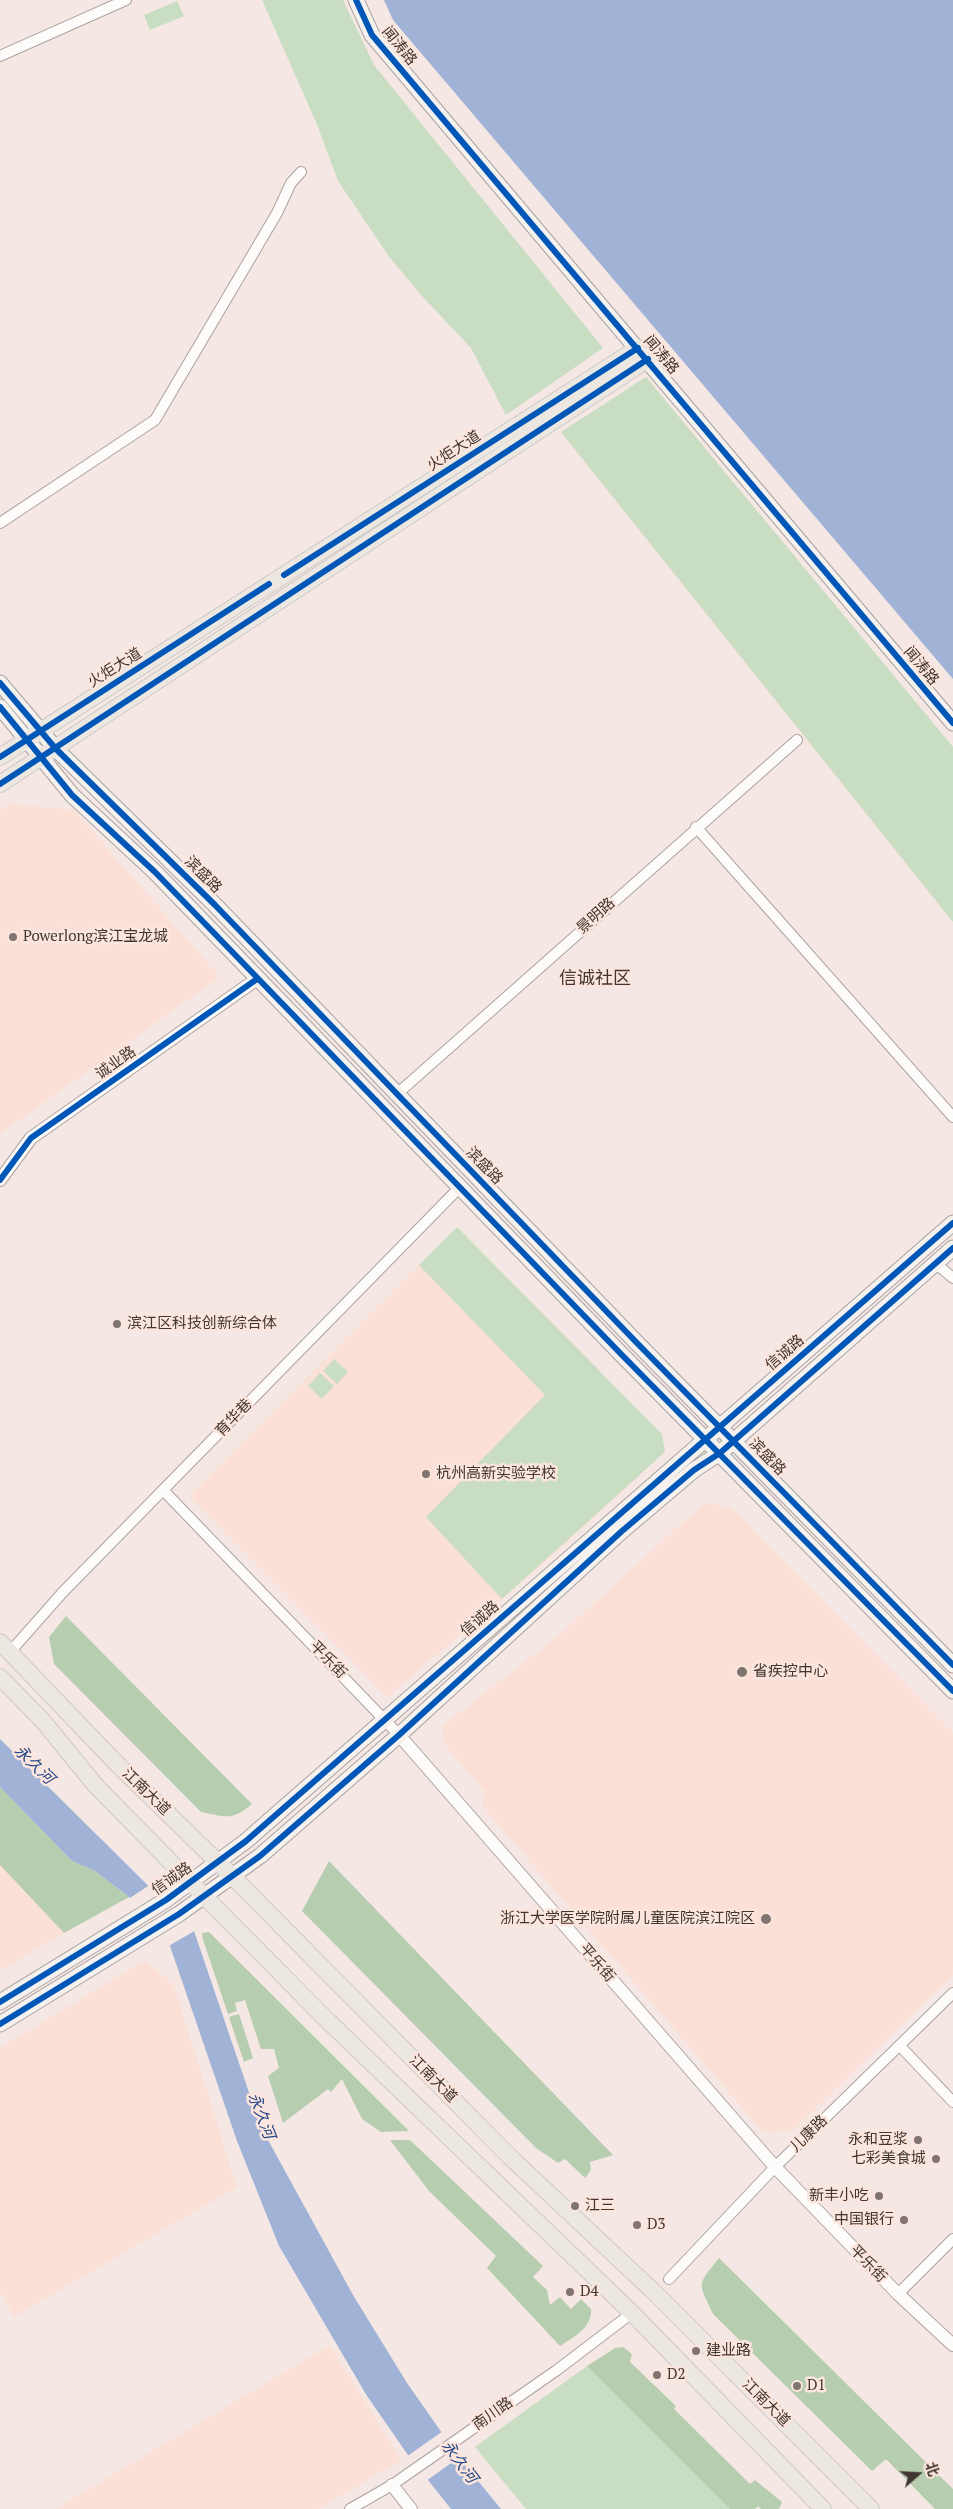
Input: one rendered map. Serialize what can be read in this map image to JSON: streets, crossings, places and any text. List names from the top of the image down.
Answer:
{
  "streets": {
    "main road": [
      "闻涛路",
      "火炬大道",
      "滨盛路",
      "信诚路",
      "江南大道"
    ],
    "street": [
      "景明路",
      "诚业路",
      "育华巷",
      "平乐街",
      "儿康路",
      "南川路"
    ]
  },
  "crossings": [
    ["闻涛路", "火炬大道"],
    ["火炬大道", "滨盛路"],
    ["滨盛路", "景明路"],
    ["滨盛路", "诚业路"],
    ["滨盛路", "信诚路"],
    ["滨盛路", "育华巷"],
    ["信诚路", "平乐街"],
    ["信诚路", "江南大道"],
    ["育华巷", "平乐街"],
    ["育华巷", "江南大道"],
    ["平乐街", "儿康路"],
    ["江南大道", "南川路"]
  ],
  "districts": ["信诚社区"],
  "water": ["永久河"],
  "places": [
    "Powerlong滨江宝龙城",
    "滨江区科技创新综合体",
    "杭州高新实验学校",
    "省疾控中心",
    "浙江大学医学院附属儿童医院滨江院区",
    "永和豆浆",
    "七彩美食城",
    "新丰小吃",
    "江三",
    "中国银行",
    "D3",
    "D4",
    "建业路",
    "D2",
    "D1"
  ],
  "north": "right"
}
